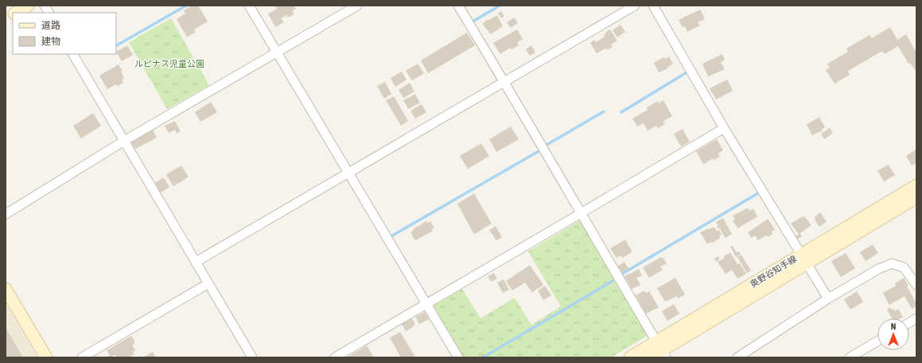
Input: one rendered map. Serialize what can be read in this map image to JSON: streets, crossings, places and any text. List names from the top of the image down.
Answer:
{
  "streets": {
    "main road": ["奥野谷知手線"]
  },
  "parks": ["ルピナス児童公園"],
  "legend": ["道路", "建物"],
  "north": "top"
}
